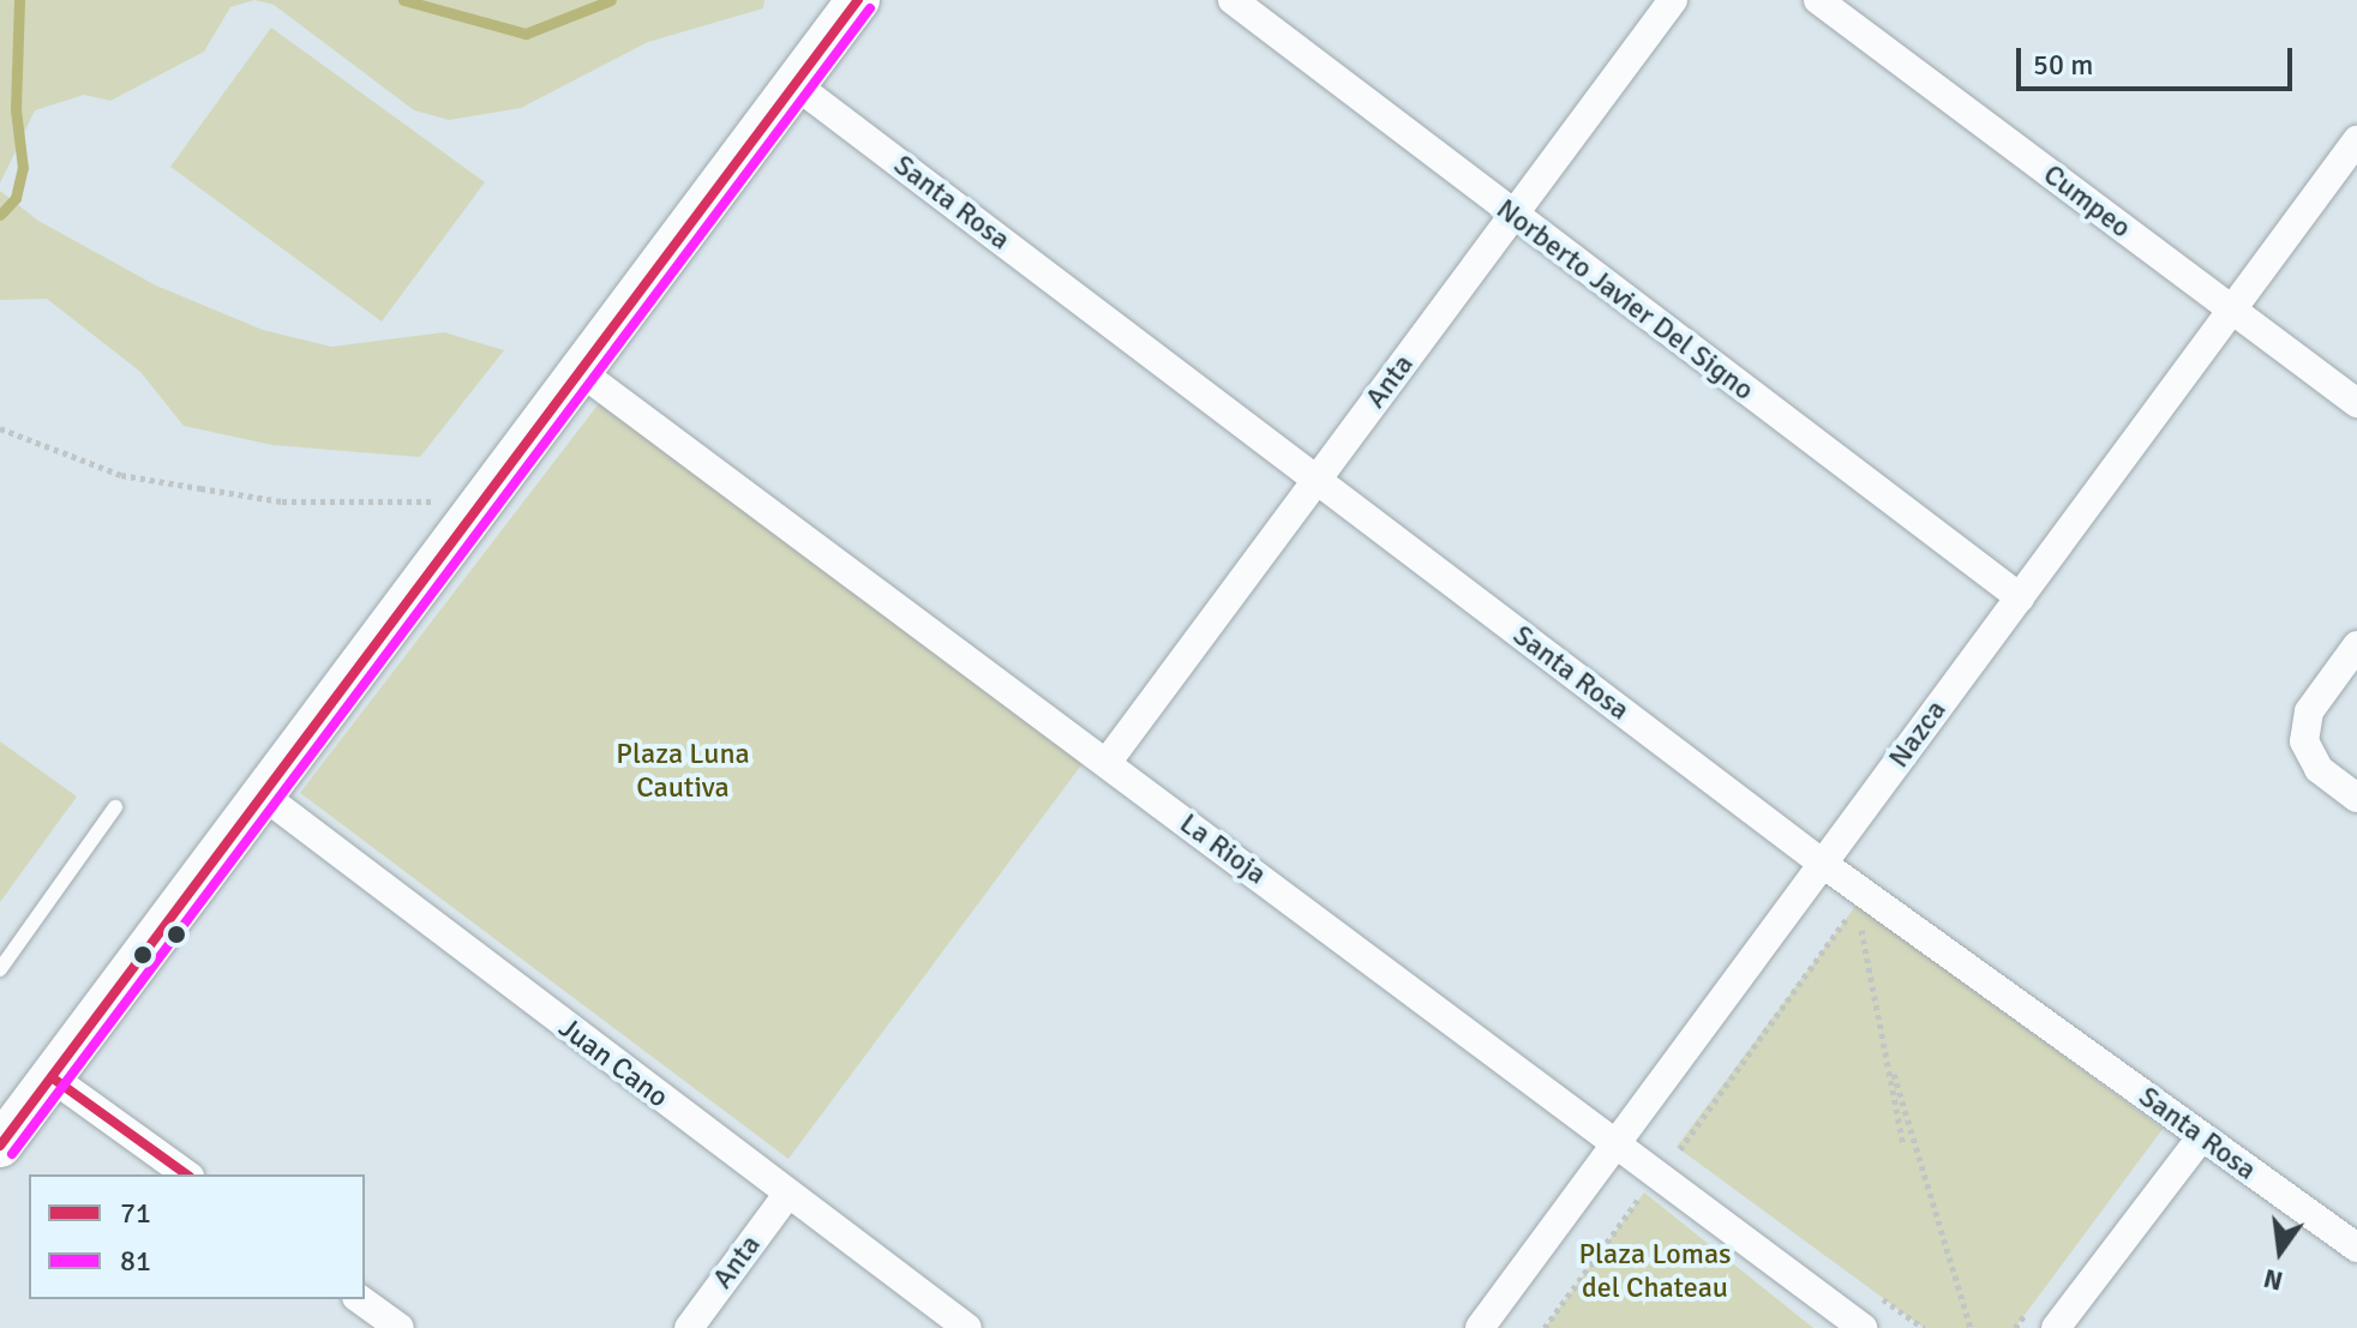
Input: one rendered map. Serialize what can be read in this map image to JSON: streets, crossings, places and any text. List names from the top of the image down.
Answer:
{
  "streets": {
    "street": [
      "Cumpeo",
      "Santa Rosa",
      "Norberto Javier Del Signo",
      "Anta",
      "Nazca",
      "La Rioja",
      "Juan Cano"
    ]
  },
  "crossings": [
    ["Cumpeo", "Nazca"],
    ["Santa Rosa", "Anta"],
    ["Santa Rosa", "Nazca"],
    ["Norberto Javier Del Signo", "Anta"],
    ["Norberto Javier Del Signo", "Nazca"],
    ["Anta", "La Rioja"],
    ["Anta", "Juan Cano"],
    ["Nazca", "La Rioja"]
  ],
  "parks": ["Plaza Luna Cautiva", "Plaza Lomas del Chateau"],
  "lines": ["transit line 71", "transit line 81"],
  "legend": ["71", "81"],
  "scale_bar": "50 m",
  "north": "bottom"
}
